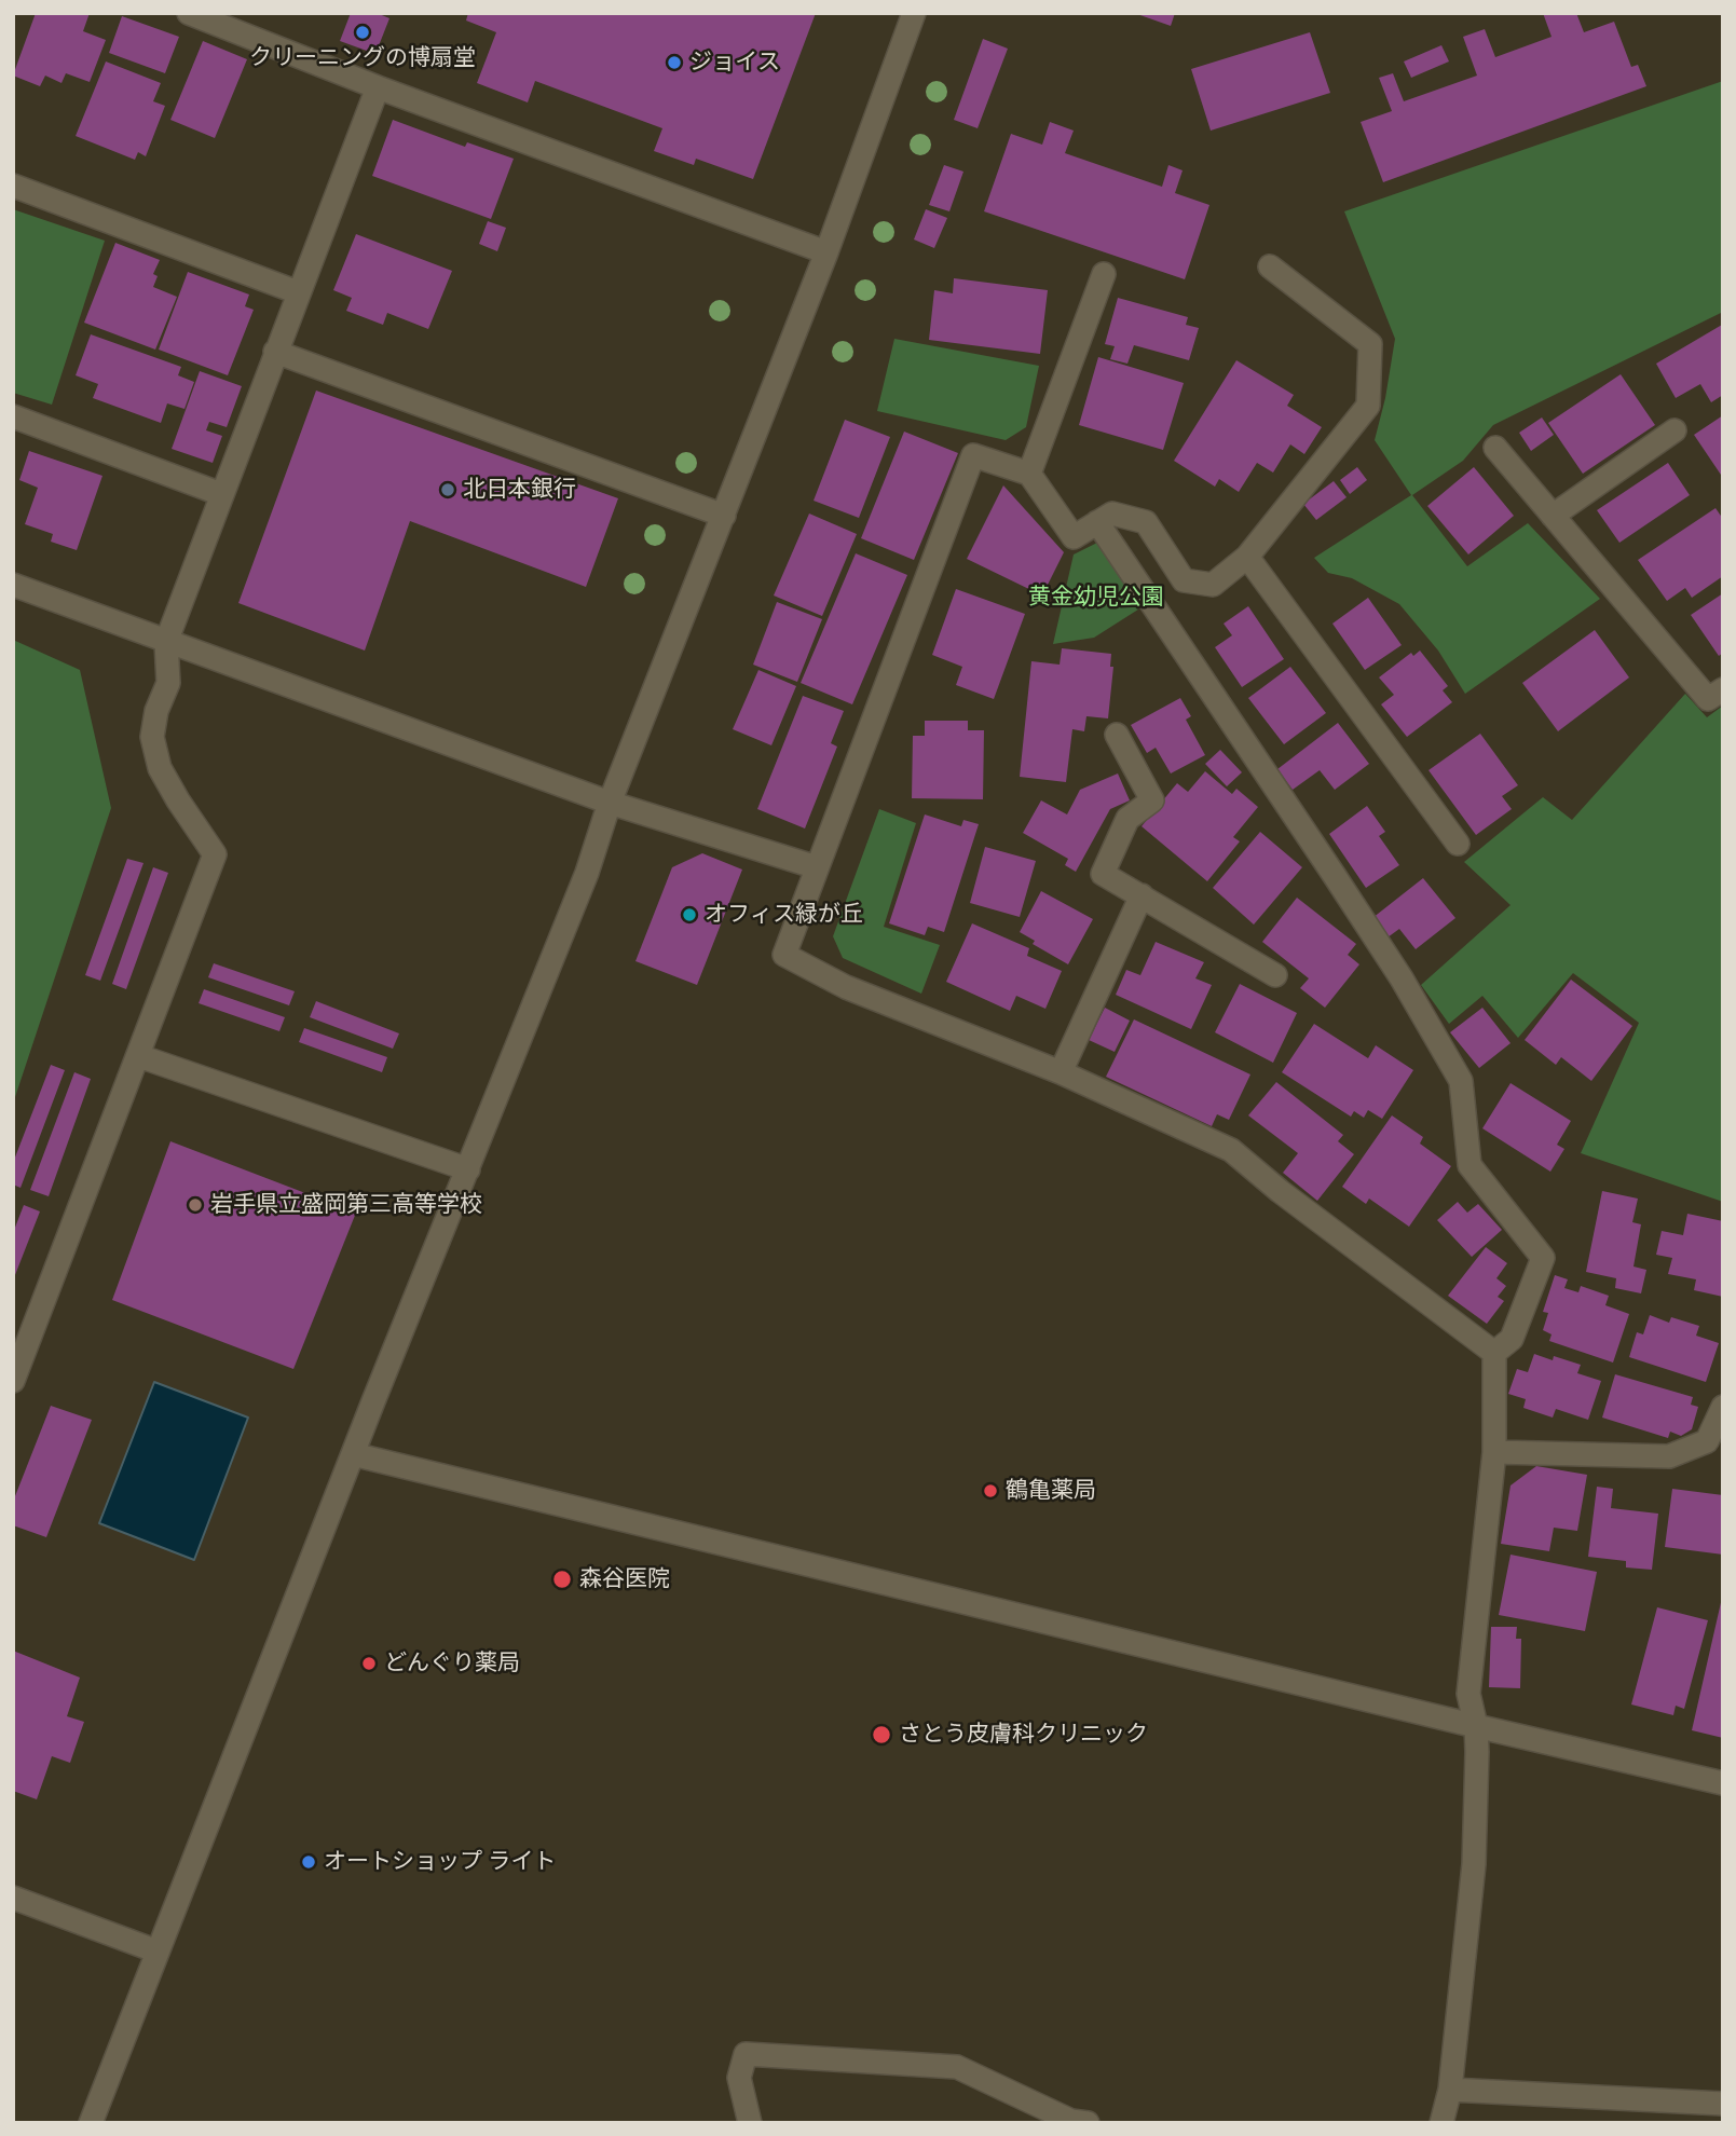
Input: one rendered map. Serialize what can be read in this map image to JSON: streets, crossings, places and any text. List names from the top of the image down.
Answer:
{
  "parks": ["黄金幼児公園"],
  "places": [
    "クリーニングの博扇堂",
    "ジョイス",
    "北日本銀行",
    "オフィス緑が丘",
    "岩手県立盛岡第三高等学校",
    "鶴亀薬局",
    "森谷医院",
    "どんぐり薬局",
    "さとう皮膚科クリニック",
    "オートショップ ライト"
  ]
}
